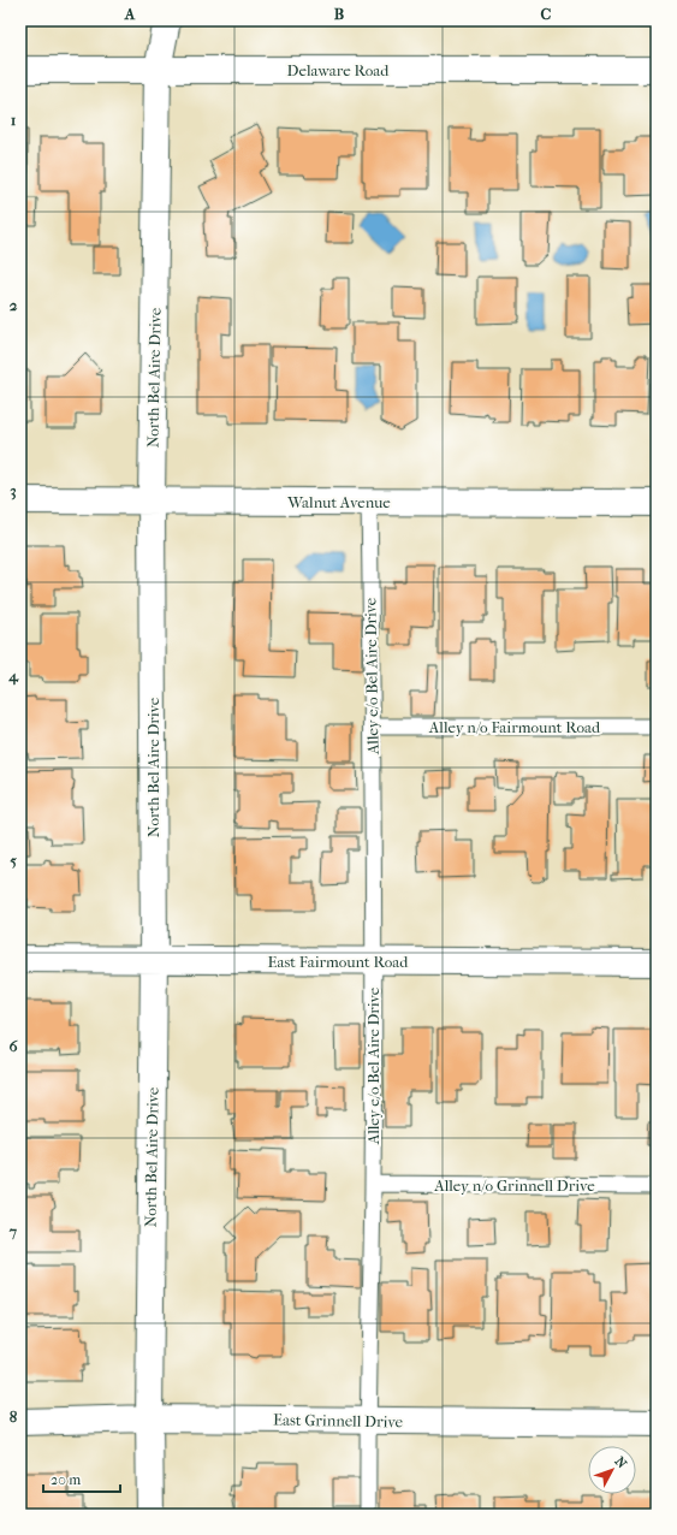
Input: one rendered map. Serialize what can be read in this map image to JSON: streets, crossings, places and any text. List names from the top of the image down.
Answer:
{
  "streets": {
    "street": [
      "Delaware Road",
      "North Bel Aire Drive",
      "Walnut Avenue",
      "East Fairmount Road",
      "East Grinnell Drive"
    ],
    "lane": ["Alley e/o Bel Aire Drive", "Alley n/o Fairmount Road", "Alley n/o Grinnell Drive"]
  },
  "crossings": [
    ["Delaware Road", "North Bel Aire Drive"],
    ["North Bel Aire Drive", "Walnut Avenue"],
    ["North Bel Aire Drive", "East Fairmount Road"],
    ["North Bel Aire Drive", "East Grinnell Drive"],
    ["Walnut Avenue", "Alley e/o Bel Aire Drive"],
    ["Alley e/o Bel Aire Drive", "Alley n/o Fairmount Road"],
    ["Alley e/o Bel Aire Drive", "East Fairmount Road"],
    ["Alley e/o Bel Aire Drive", "Alley n/o Grinnell Drive"],
    ["Alley e/o Bel Aire Drive", "East Grinnell Drive"]
  ],
  "scale_bar": "20 m",
  "north": "top right",
  "grid": {
    "columns": ["A", "B", "C"],
    "rows": [
      "1",
      "2",
      "3",
      "4",
      "5",
      "6",
      "7",
      "8"
    ]
  }
}
